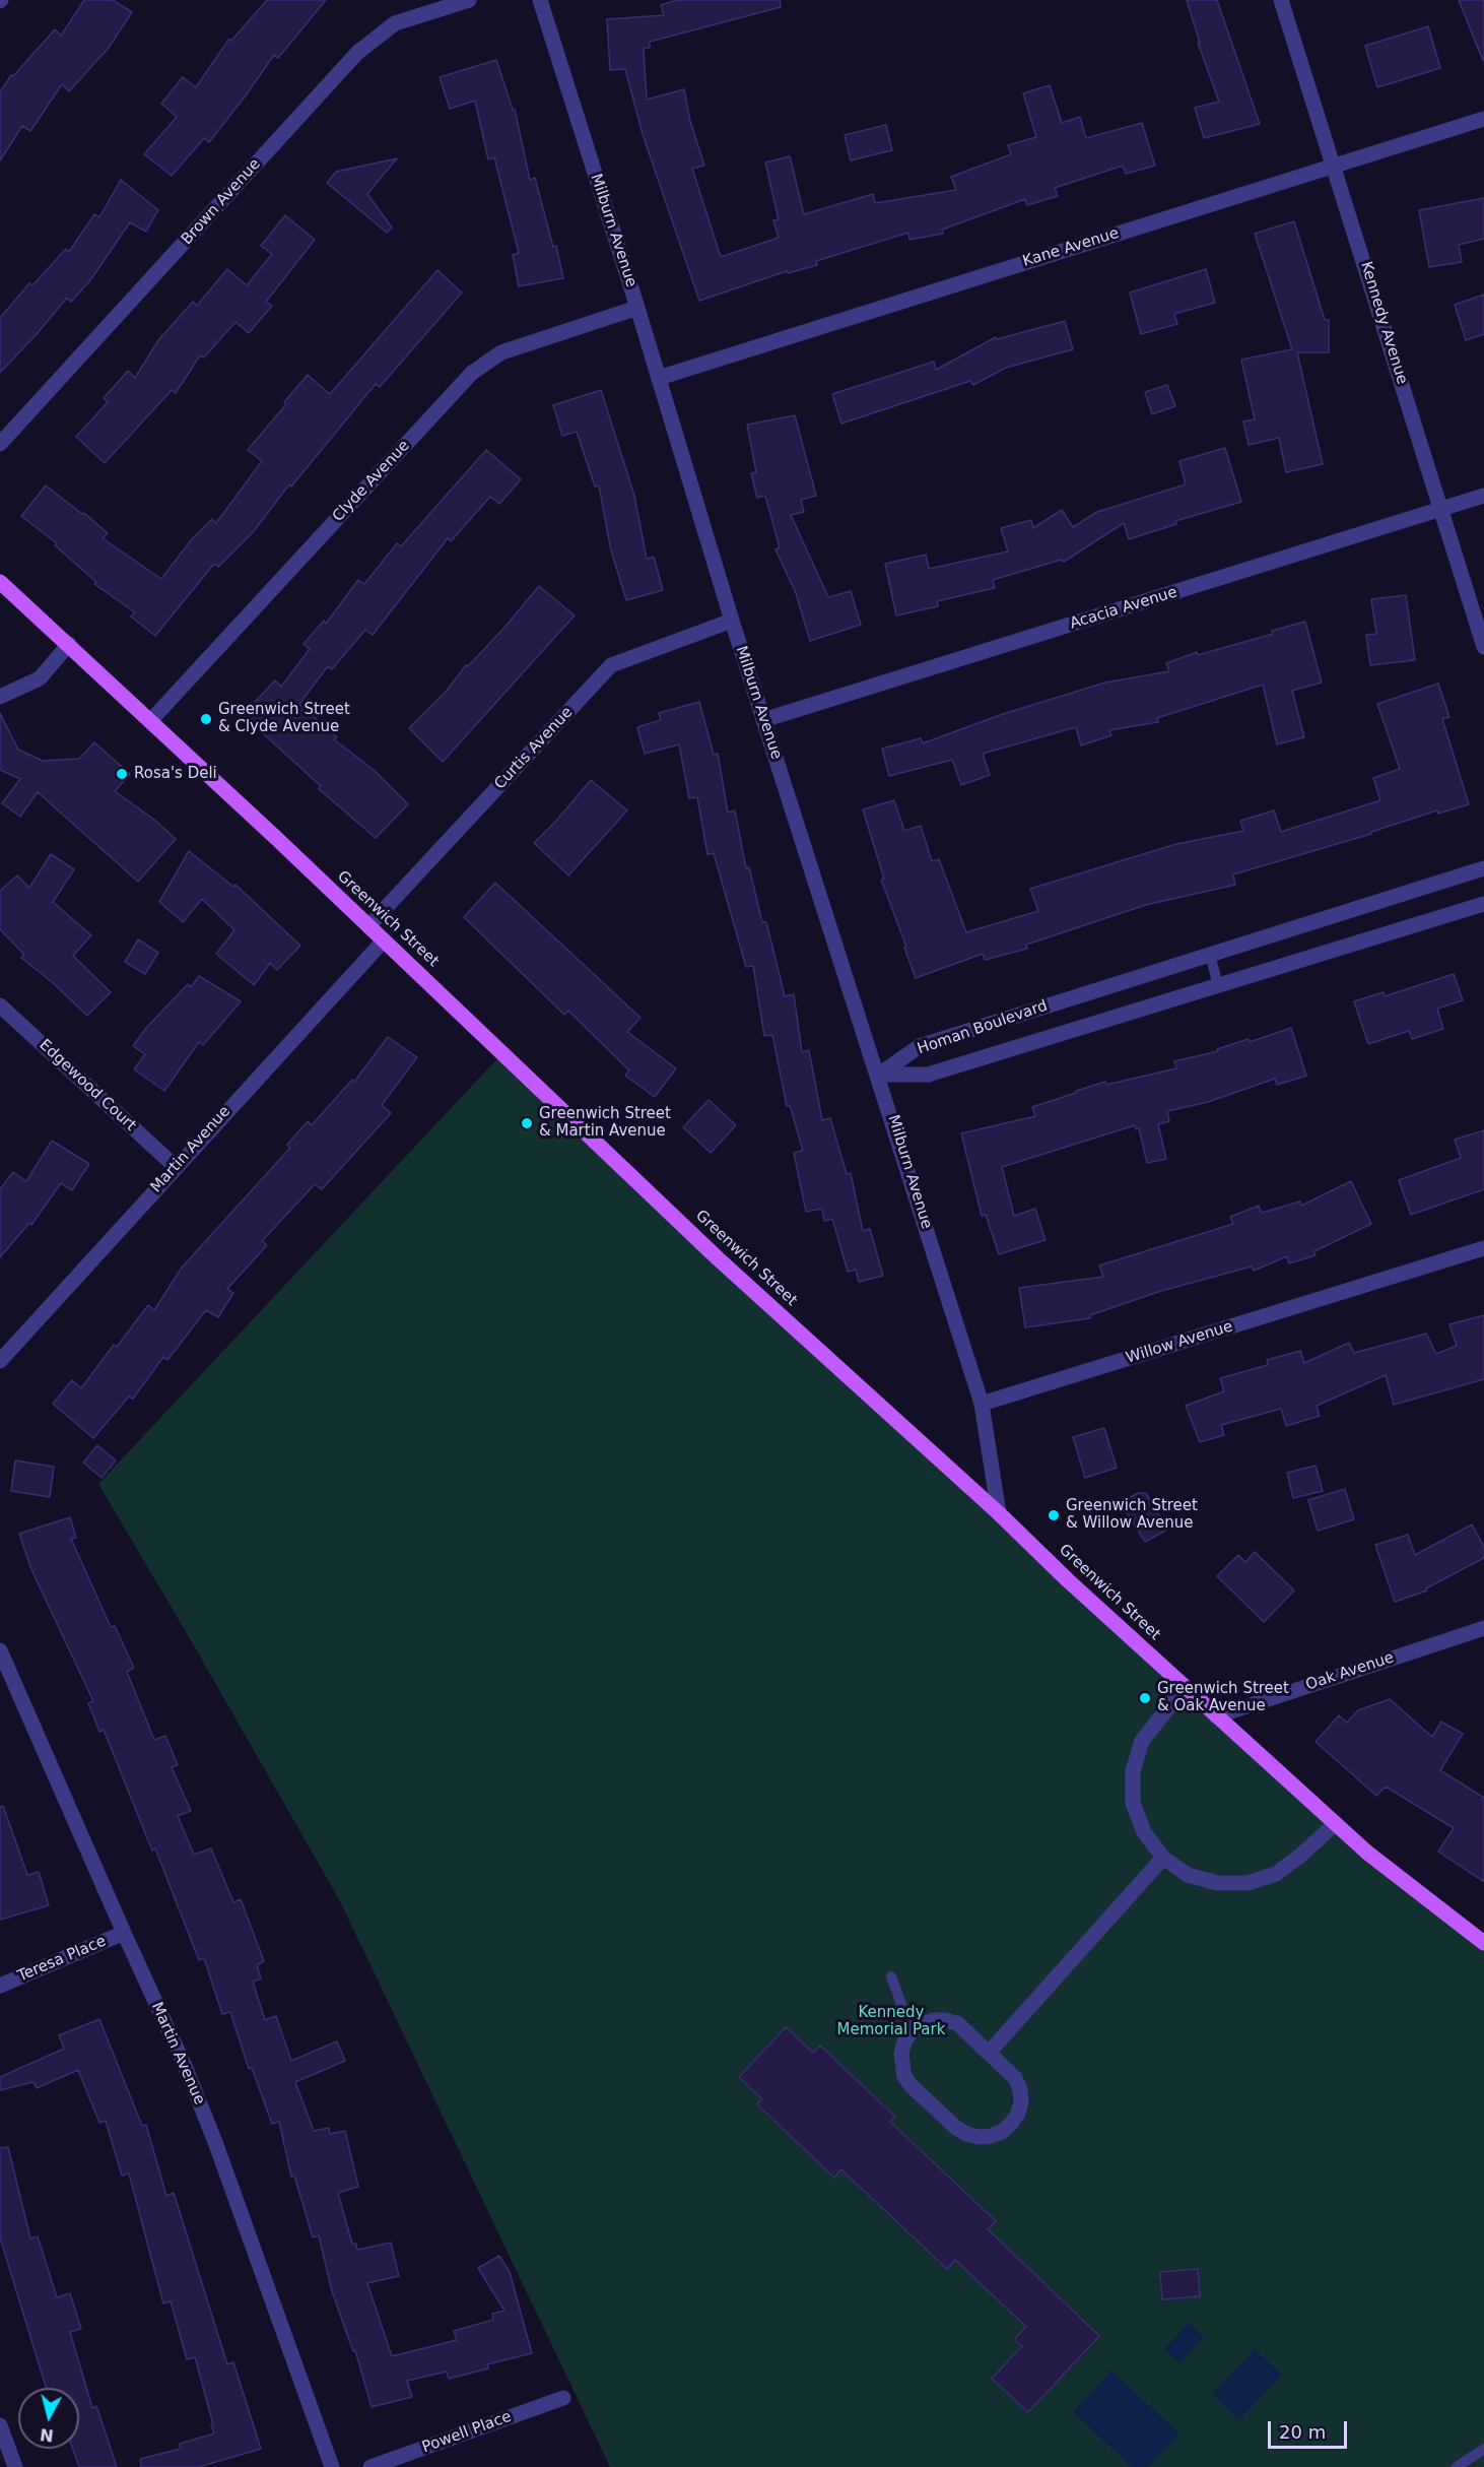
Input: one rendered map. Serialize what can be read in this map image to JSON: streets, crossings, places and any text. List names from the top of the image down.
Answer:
{
  "streets": {
    "main road": ["Greenwich Street"],
    "street": [
      "Brown Avenue",
      "Milburn Avenue",
      "Kane Avenue",
      "Kennedy Avenue",
      "Clyde Avenue",
      "Acacia Avenue",
      "Curtis Avenue",
      "Homan Boulevard",
      "Edgewood Court",
      "Martin Avenue",
      "Willow Avenue",
      "Oak Avenue",
      "Teresa Place",
      "Powell Place"
    ]
  },
  "crossings": [
    ["Milburn Avenue", "Kane Avenue"],
    ["Milburn Avenue", "Clyde Avenue"],
    ["Milburn Avenue", "Acacia Avenue"],
    ["Milburn Avenue", "Curtis Avenue"],
    ["Milburn Avenue", "Homan Boulevard"],
    ["Milburn Avenue", "Willow Avenue"],
    ["Kane Avenue", "Kennedy Avenue"],
    ["Kennedy Avenue", "Acacia Avenue"],
    ["Clyde Avenue", "Greenwich Street"],
    ["Curtis Avenue", "Greenwich Street"],
    ["Greenwich Street", "Martin Avenue"],
    ["Greenwich Street", "Oak Avenue"],
    ["Edgewood Court", "Martin Avenue"],
    ["Martin Avenue", "Teresa Place"]
  ],
  "parks": ["Kennedy Memorial Park"],
  "places": [
    "Greenwich Street & Clyde Avenue",
    "Rosa's Deli",
    "Greenwich Street & Martin Avenue",
    "Greenwich Street & Willow Avenue",
    "Greenwich Street & Oak Avenue"
  ],
  "scale_bar": "20 m",
  "north": "bottom"
}
